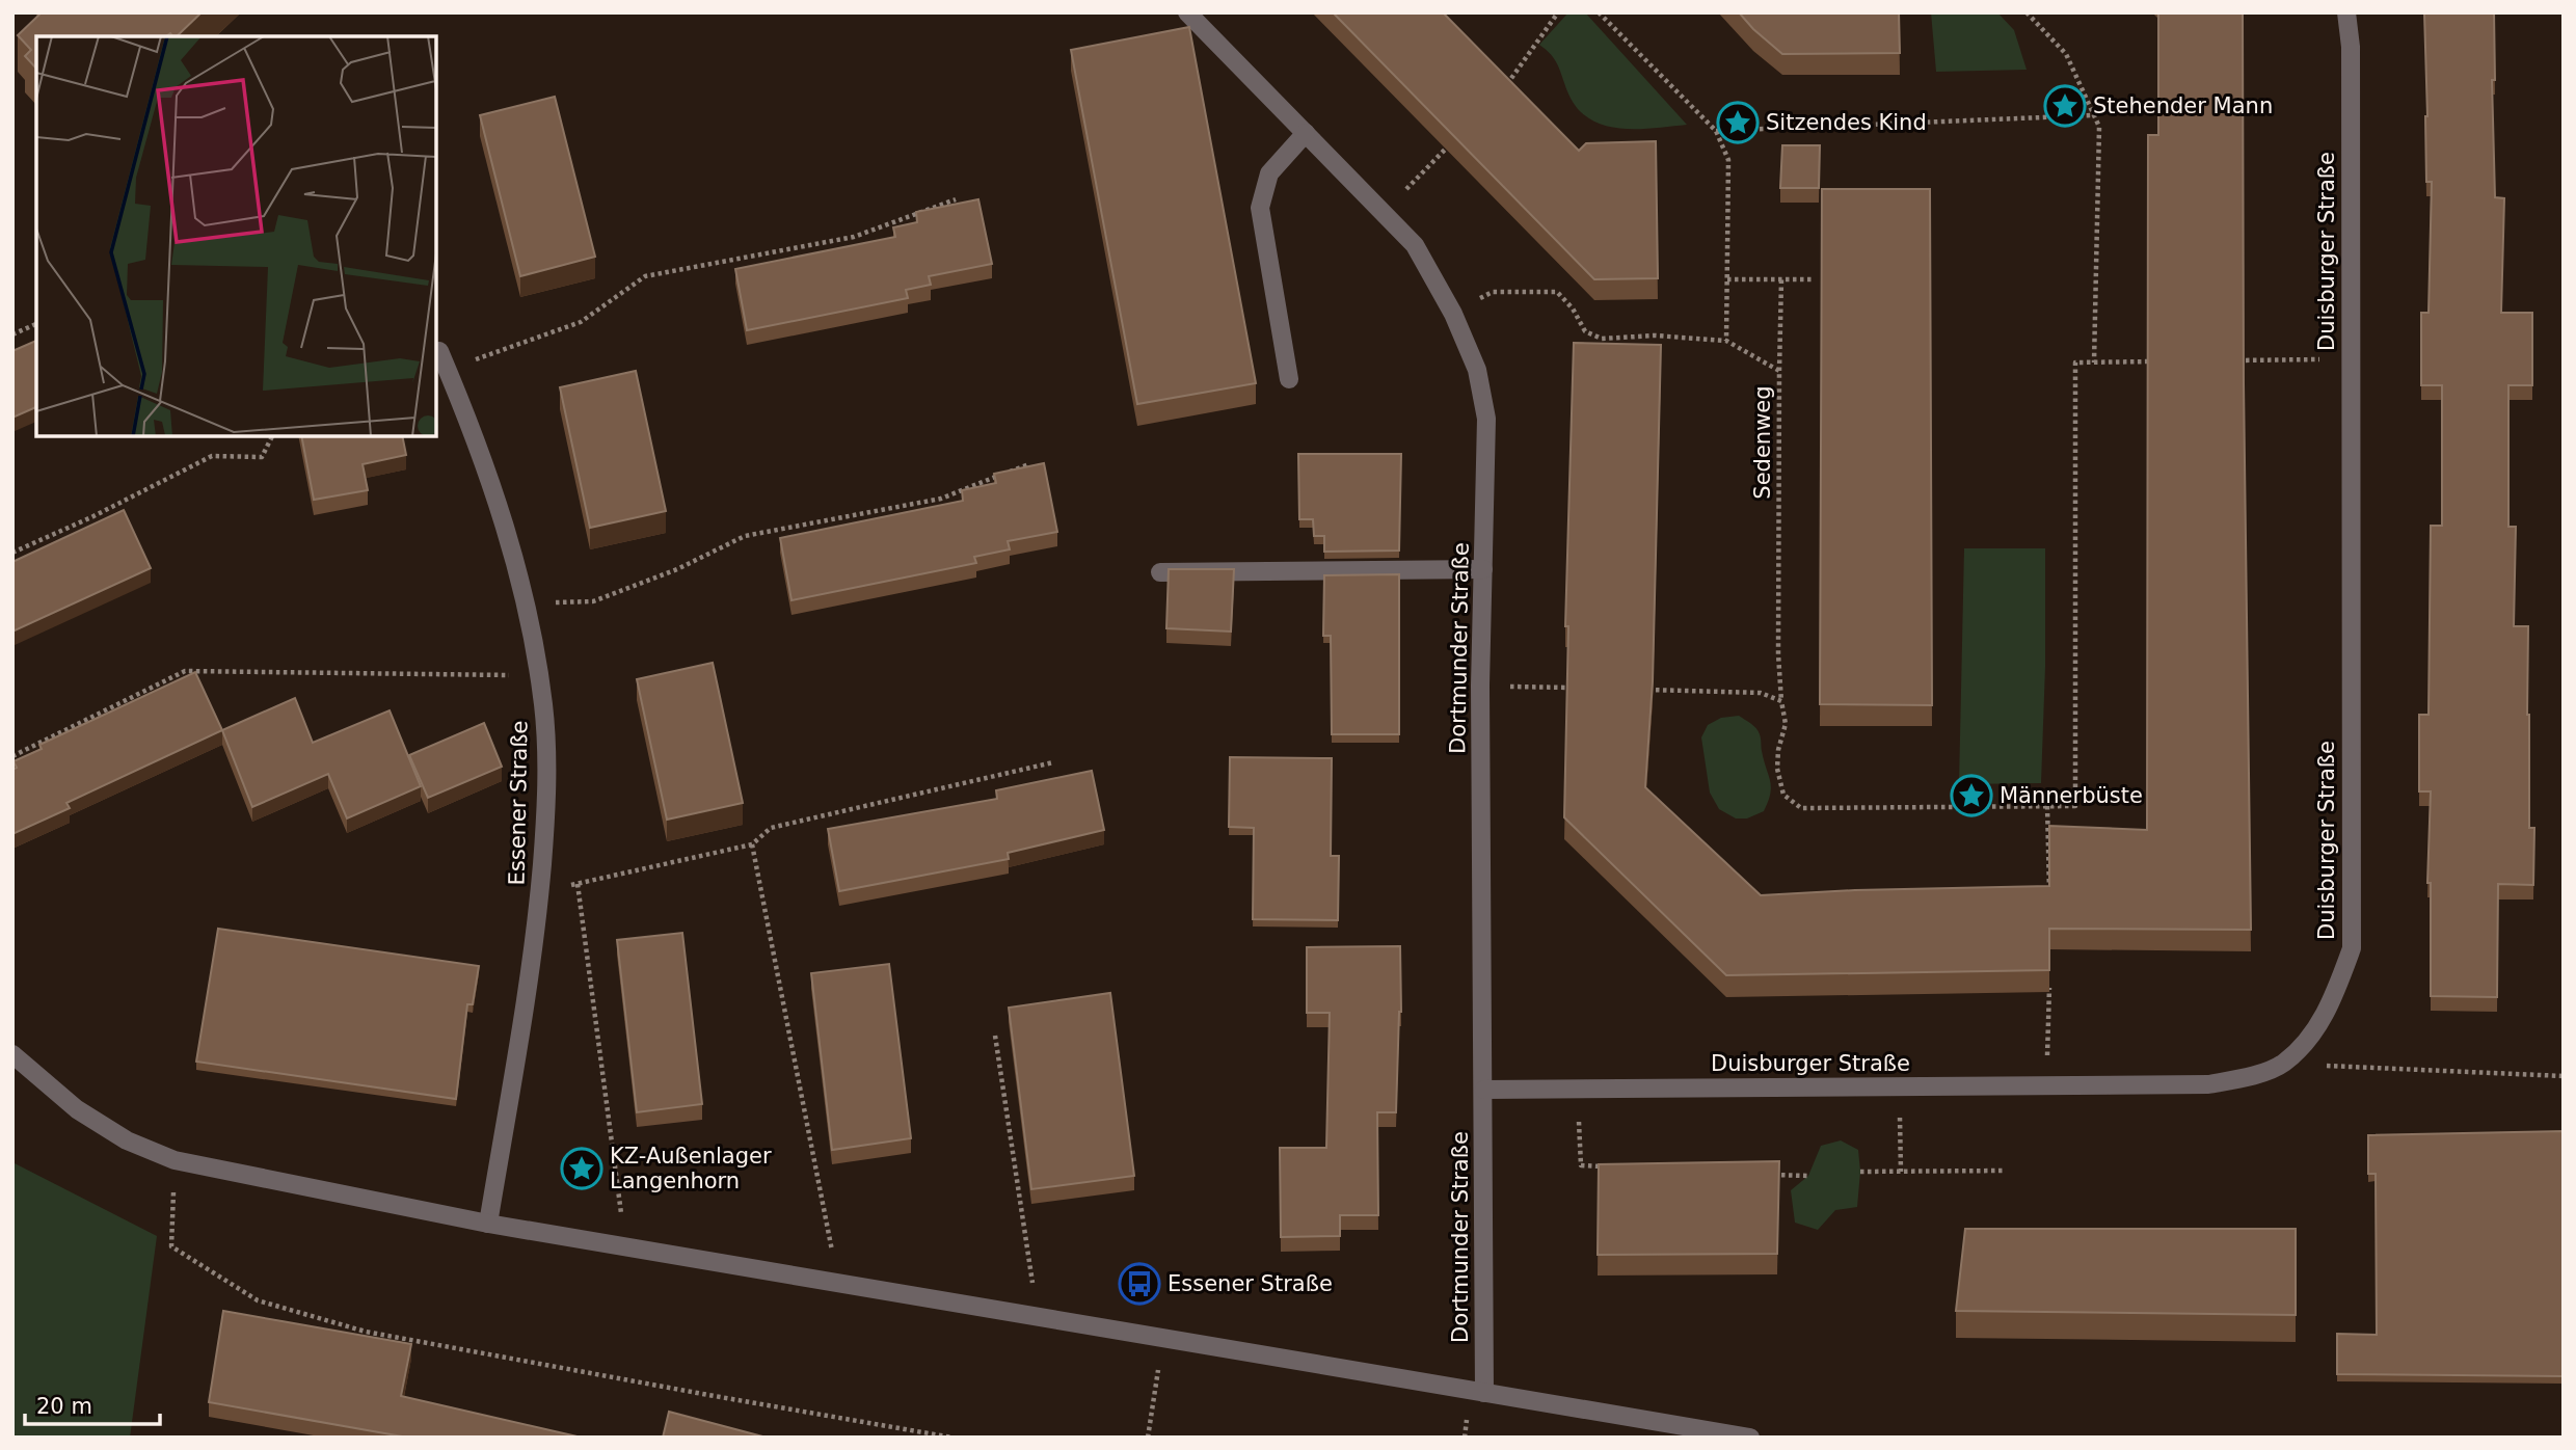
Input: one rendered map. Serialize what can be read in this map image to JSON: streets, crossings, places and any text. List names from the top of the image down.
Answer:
{
  "streets": {
    "street": ["Duisburger Straße", "Dortmunder Straße", "Essener Straße"],
    "path": ["Sedenweg"]
  },
  "crossings": [
    ["Duisburger Straße", "Dortmunder Straße"],
    ["Sedenweg", "Dortmunder Straße"]
  ],
  "places": {
    "place": [
      "Stehender Mann",
      "Sitzendes Kind",
      "Männerbüste",
      "KZ-Außenlager Langenhorn"
    ],
    "bus stop": ["Essener Straße"]
  },
  "scale_bar": "20 m"
}
